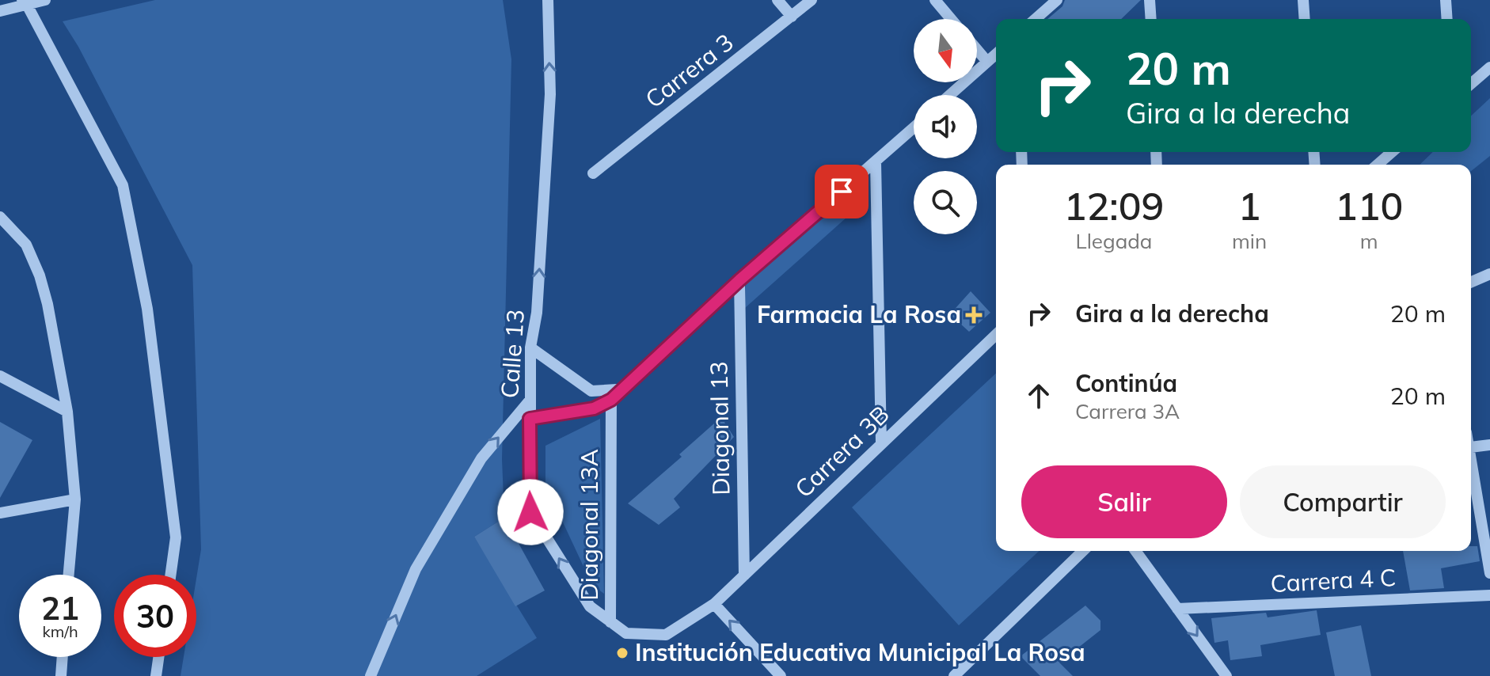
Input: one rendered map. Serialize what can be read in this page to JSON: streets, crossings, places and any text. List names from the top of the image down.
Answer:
{
  "streets": {
    "street": [
      "Carrera 3",
      "Calle 13",
      "Diagonal 13",
      "Carrera 3B",
      "Diagonal 13A",
      "Carrera 4 C"
    ]
  },
  "crossings": [
    ["Calle 13", "Carrera 3B"],
    ["Calle 13", "Diagonal 13A"],
    ["Diagonal 13", "Carrera 3B"]
  ],
  "one_way": ["Calle 13"],
  "places": {
    "health": ["Farmacia La Rosa"],
    "other": ["Institución Educativa Municipal La Rosa"]
  },
  "north": "bottom",
  "page": {
    "turn": ["20 m", "Gira a la derecha"],
    "eta": [
      "12:09",
      "Llegada",
      "1",
      "min",
      "110",
      "m"
    ],
    "list": [
      {
        "name": "Gira a la derecha",
        "value": "20 m"
      },
      {
        "name": "Continúa",
        "note": "Carrera 3A",
        "value": "20 m"
      }
    ],
    "buttons": ["Salir", "Compartir"],
    "speed": "21 km/h",
    "limit": "30"
  }
}
